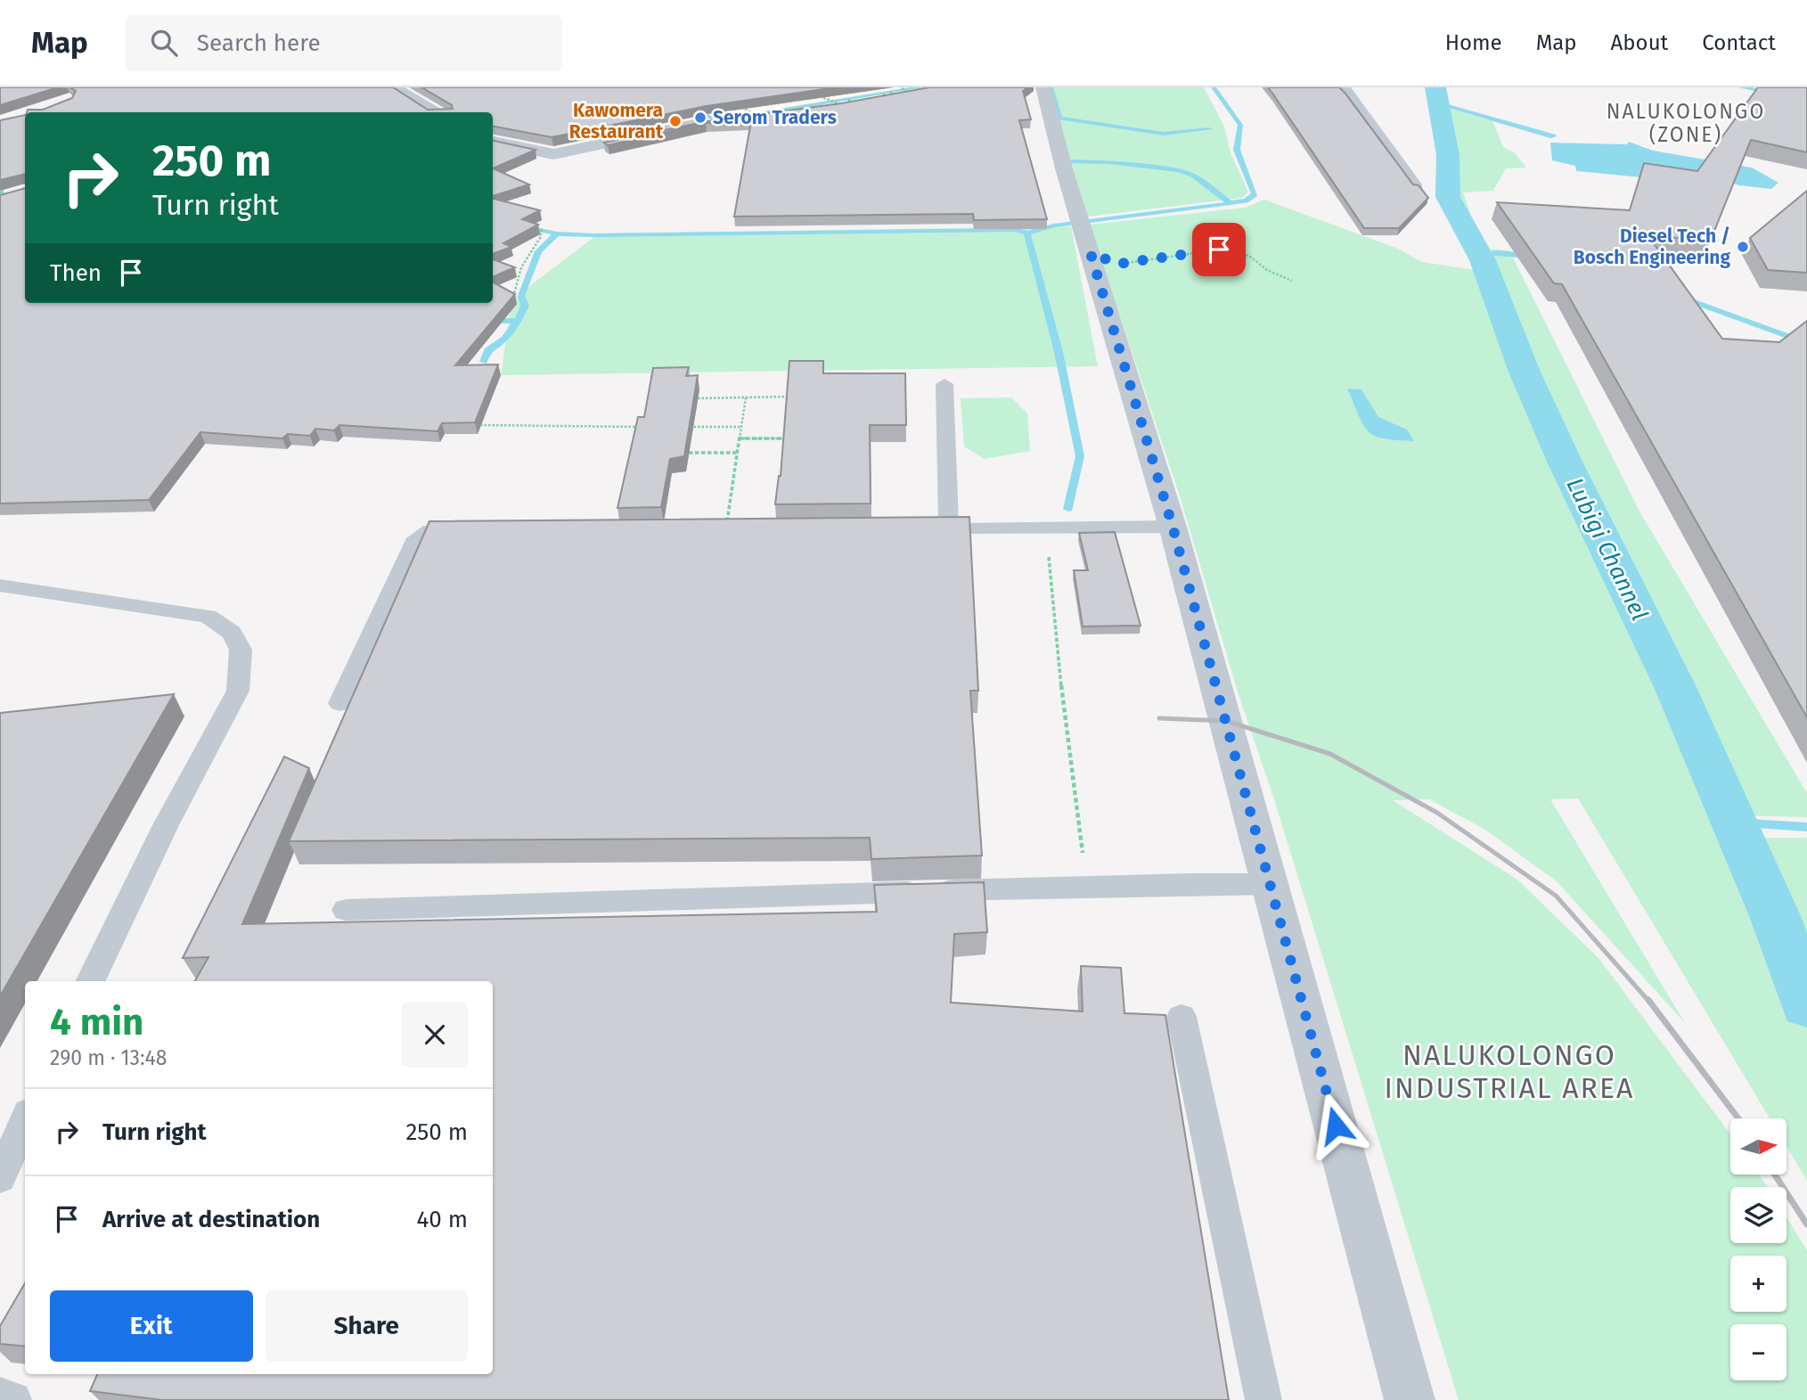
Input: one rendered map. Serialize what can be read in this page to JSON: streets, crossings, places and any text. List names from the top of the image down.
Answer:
{
  "districts": ["NALUKOLONGO (ZONE)", "NALUKOLONGO INDUSTRIAL AREA"],
  "water": ["Lubigi Channel"],
  "places": ["Serom Traders", "Kawomera Restaurant", "Diesel Tech / Bosch Engineering"],
  "north": "right",
  "page": {
    "header": "Map",
    "search": "Search here",
    "nav": [
      "Home",
      "Map",
      "About",
      "Contact"
    ],
    "turn": ["250 m", "Turn right"],
    "then": "Then",
    "heading": ["4 min", "290 m · 13:48"],
    "list": [
      {
        "name": "Turn right",
        "value": "250 m"
      },
      {
        "name": "Arrive at destination",
        "value": "40 m"
      }
    ],
    "map_buttons": ["+", "−"],
    "buttons": ["Exit", "Share"]
  }
}
